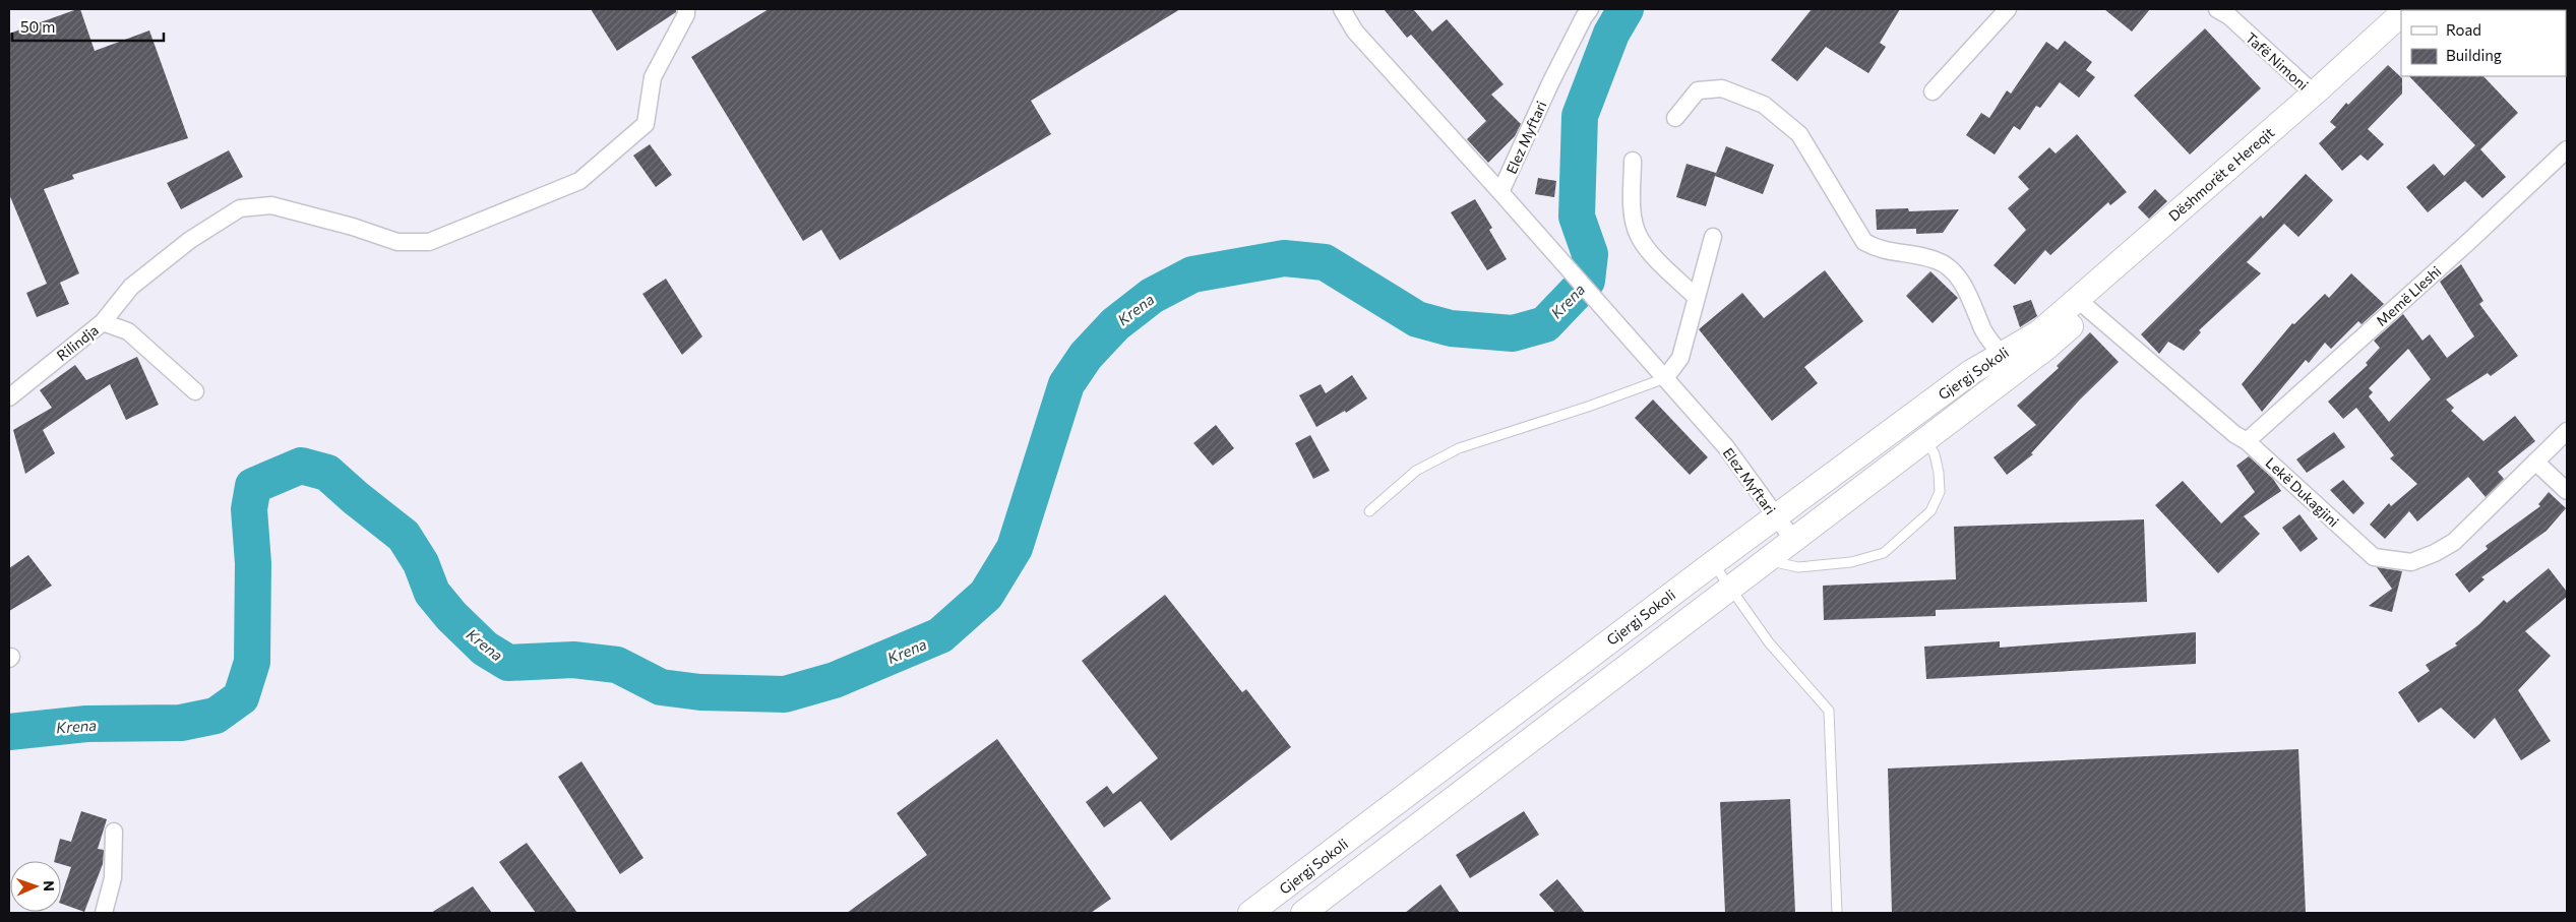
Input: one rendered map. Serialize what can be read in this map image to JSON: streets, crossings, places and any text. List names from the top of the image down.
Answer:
{
  "streets": {
    "main road": ["Dëshmorët e Hereqit", "Gjergj Sokoli"],
    "street": [
      "Tafë Nimoni",
      "Elez Myftari",
      "Memë Lleshi",
      "Rilindja",
      "Lekë Dukagjini"
    ]
  },
  "crossings": [
    ["Tafë Nimoni", "Dëshmorët e Hereqit"],
    ["Elez Myftari", "Gjergj Sokoli"],
    ["Dëshmorët e Hereqit", "Gjergj Sokoli"],
    ["Dëshmorët e Hereqit", "Lekë Dukagjini"],
    ["Memë Lleshi", "Lekë Dukagjini"]
  ],
  "water": ["Krena"],
  "legend": ["Road", "Building"],
  "scale_bar": "50 m",
  "north": "right"
}
